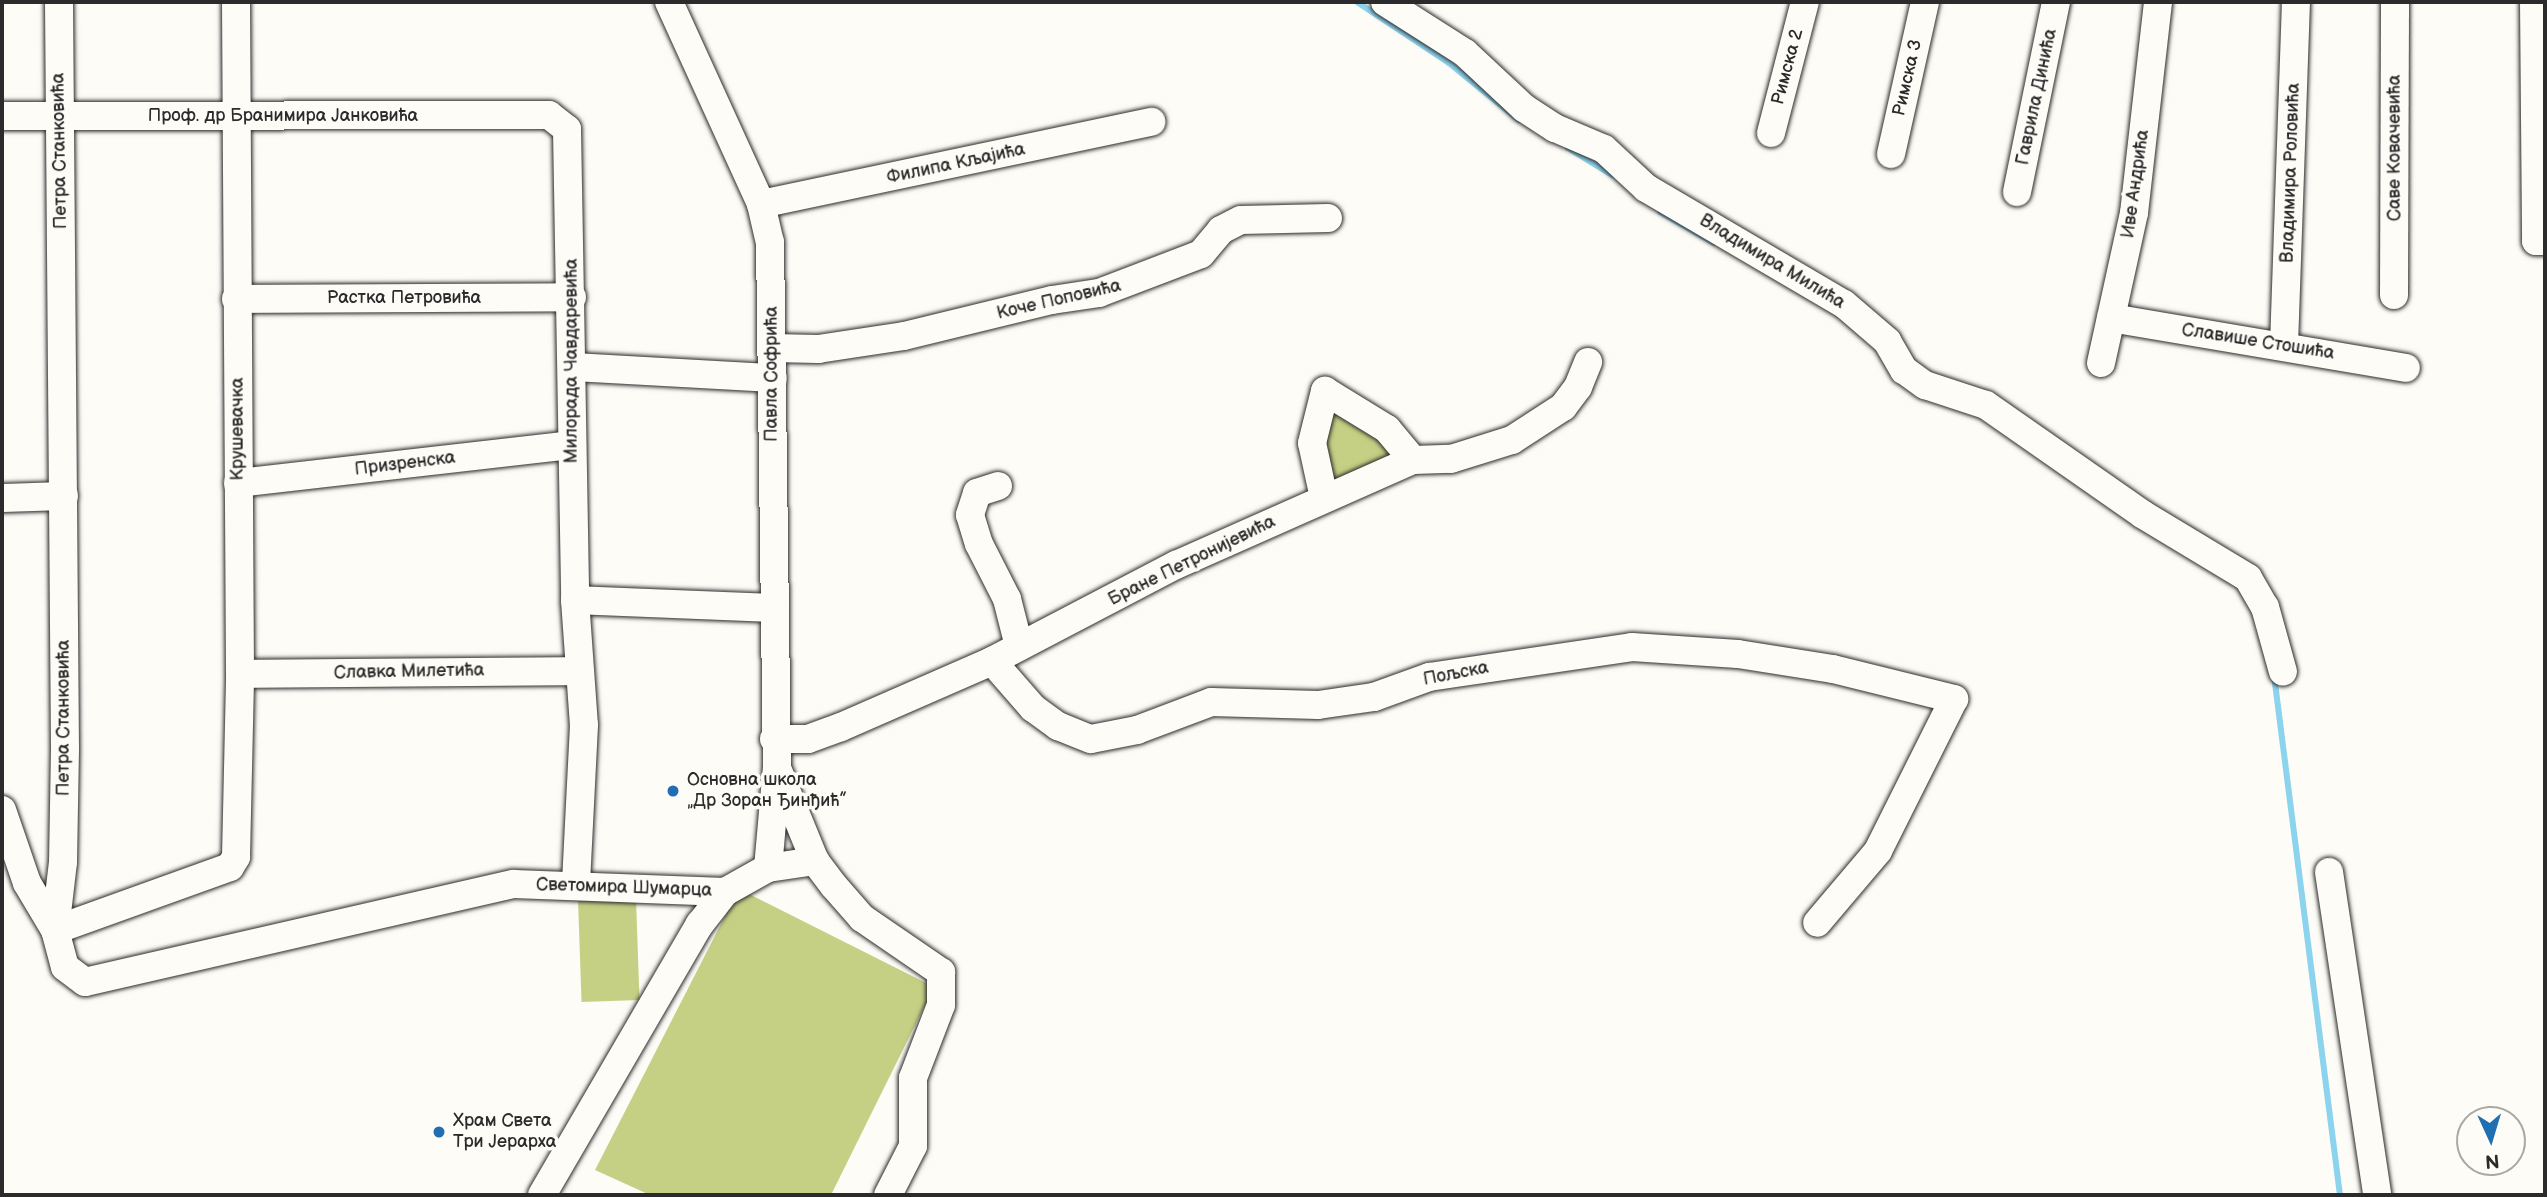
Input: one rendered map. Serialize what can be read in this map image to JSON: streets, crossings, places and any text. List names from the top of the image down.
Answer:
{
  "streets": {
    "street": [
      "Римска 2",
      "Римска 3",
      "Гаврила Динића",
      "Проф. др Бранимира Јанковића",
      "Саве Ковачевића",
      "Петра Станковића",
      "Филипа Кљајића",
      "Владимира Роловића",
      "Иве Андрића",
      "Владимира Милића",
      "Растка Петровића",
      "Коче Поповића",
      "Славише Стошића",
      "Милорада Чавдаревића",
      "Павла Софрића",
      "Крушевачка",
      "Призренска",
      "Бране Петронијевића",
      "Славка Милетића",
      "Пољска",
      "Светомира Шумарца"
    ]
  },
  "crossings": [
    ["Проф. др Бранимира Јанковића", "Петра Станковића"],
    ["Проф. др Бранимира Јанковића", "Милорада Чавдаревића"],
    ["Проф. др Бранимира Јанковића", "Крушевачка"],
    ["Петра Станковића", "Крушевачка"],
    ["Петра Станковића", "Светомира Шумарца"],
    ["Филипа Кљајића", "Павла Софрића"],
    ["Владимира Роловића", "Славише Стошића"],
    ["Иве Андрића", "Славише Стошића"],
    ["Растка Петровића", "Милорада Чавдаревића"],
    ["Растка Петровића", "Крушевачка"],
    ["Коче Поповића", "Павла Софрића"],
    ["Милорада Чавдаревића", "Призренска"],
    ["Милорада Чавдаревића", "Славка Милетића"],
    ["Милорада Чавдаревића", "Светомира Шумарца"],
    ["Павла Софрића", "Бране Петронијевића"],
    ["Павла Софрића", "Светомира Шумарца"],
    ["Крушевачка", "Призренска"],
    ["Крушевачка", "Славка Милетића"],
    ["Бране Петронијевића", "Пољска"]
  ],
  "places": ["Основна школа „Др Зоран Ђинђић”", "Храм Света Три Јерарха"],
  "north": "bottom"
}
